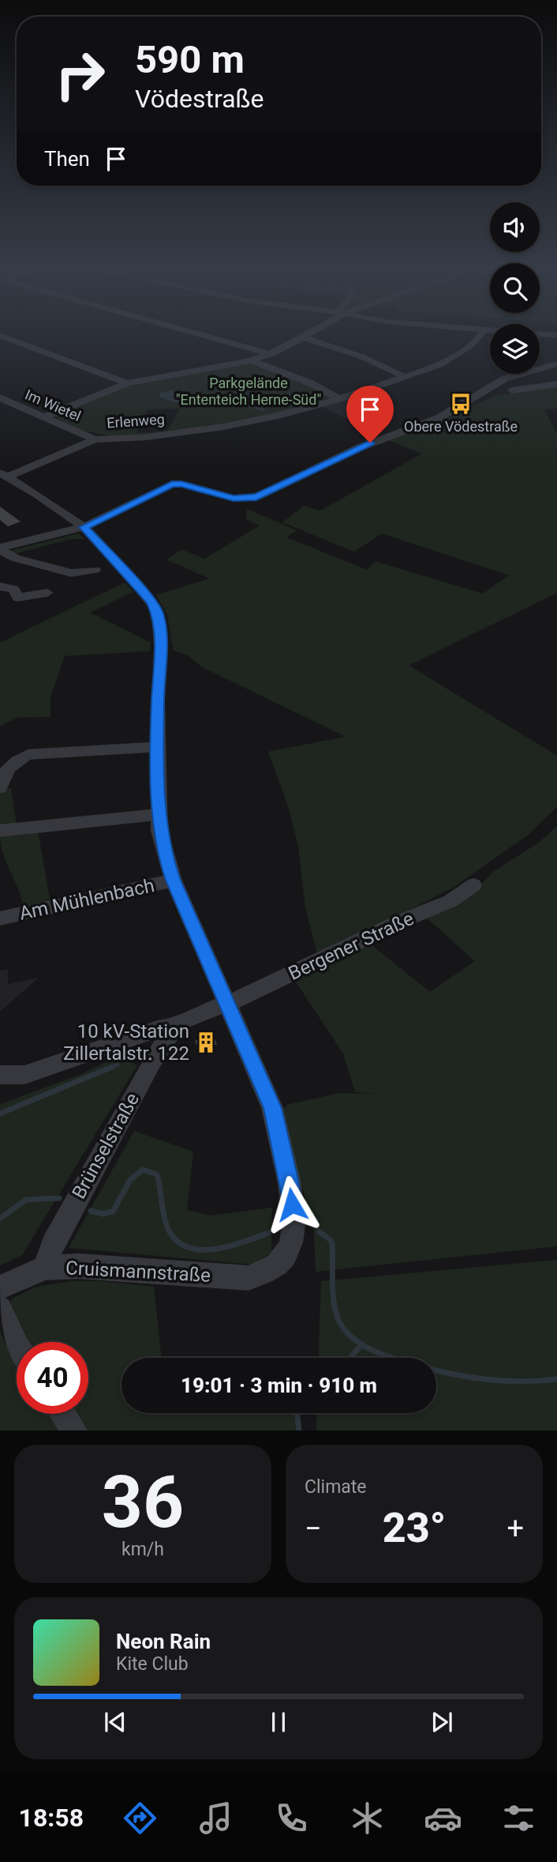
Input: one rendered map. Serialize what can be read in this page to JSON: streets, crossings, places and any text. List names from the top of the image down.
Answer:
{
  "streets": {
    "street": [
      "Im Wietel",
      "Erlenweg",
      "Am Mühlenbach",
      "Bergener Straße",
      "Brünselstraße",
      "Cruismannstraße"
    ]
  },
  "crossings": [
    ["Im Wietel", "Erlenweg"],
    ["Bergener Straße", "Brünselstraße"],
    ["Bergener Straße", "Cruismannstraße"],
    ["Brünselstraße", "Cruismannstraße"]
  ],
  "parks": ["Parkgelände \"Ententeich Herne-Süd\""],
  "places": {
    "bus stop": ["Obere Vödestraße"],
    "building": ["10 kV-Station Zillertalstr. 122"]
  },
  "page": {
    "turn": ["590 m", "Vödestraße"],
    "then": "Then",
    "limit": "40",
    "trip": "19:01 · 3 min · 910 m",
    "tile": [
      ["36", "km/h"],
      "Climate"
    ],
    "heat": ["−", "23°", "+"],
    "song": ["Neon Rain", "Kite Club"],
    "tabs": "18:58"
  }
}
